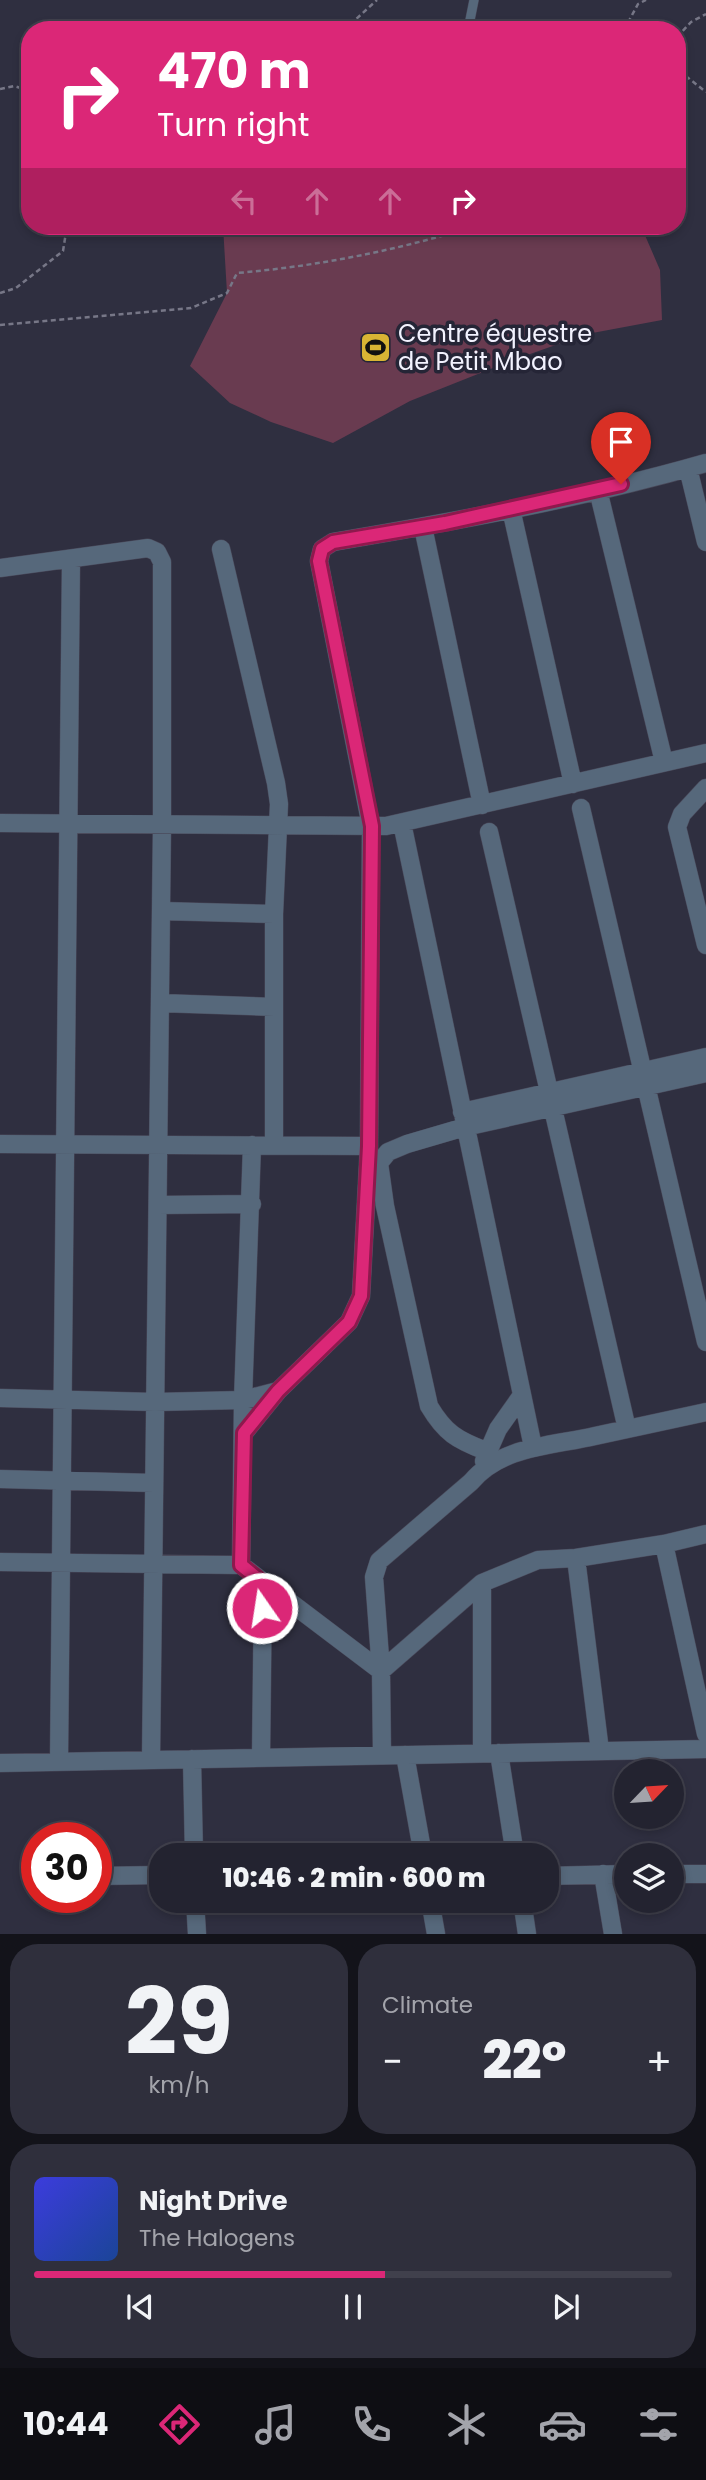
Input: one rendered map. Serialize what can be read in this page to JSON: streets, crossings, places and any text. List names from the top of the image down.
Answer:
{
  "places": {
    "sports": ["Centre équestre de Petit Mbao"]
  },
  "north": "top right",
  "page": {
    "turn": ["470 m", "Turn right"],
    "limit": "30",
    "trip": "10:46 · 2 min · 600 m",
    "tile": [
      ["29", "km/h"],
      "Climate"
    ],
    "heat": ["−", "22°", "+"],
    "song": ["Night Drive", "The Halogens"],
    "tabs": "10:44"
  }
}
